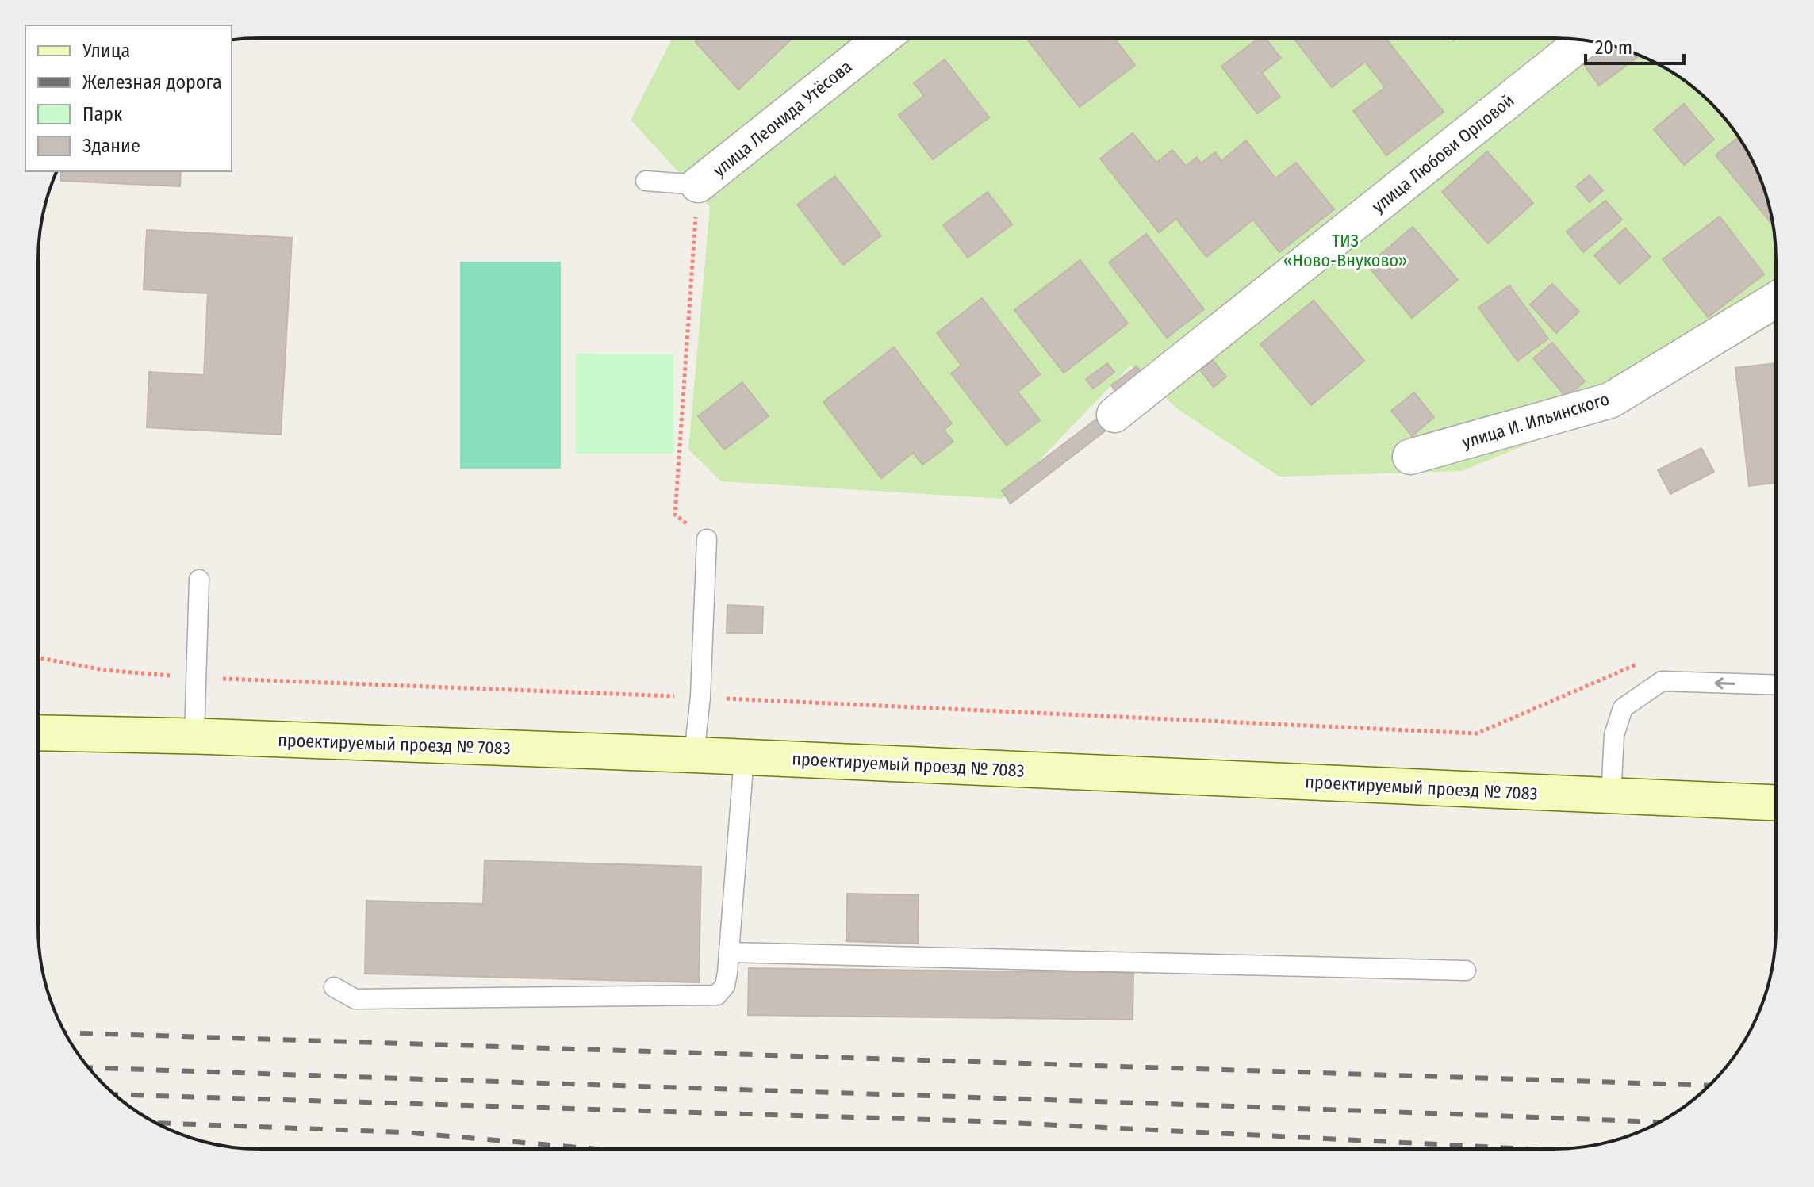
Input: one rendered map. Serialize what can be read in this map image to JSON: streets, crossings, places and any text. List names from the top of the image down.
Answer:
{
  "streets": {
    "main road": ["проектируемый проезд № 7083"],
    "street": ["улица Леонида Утёсова", "улица Любови Орловой", "улица И. Ильинского"]
  },
  "parks": ["ТИЗ «Ново-Внуково»"],
  "legend": [
    "Улица",
    "Железная дорога",
    "Парк",
    "Здание"
  ],
  "scale_bar": "20 m"
}
